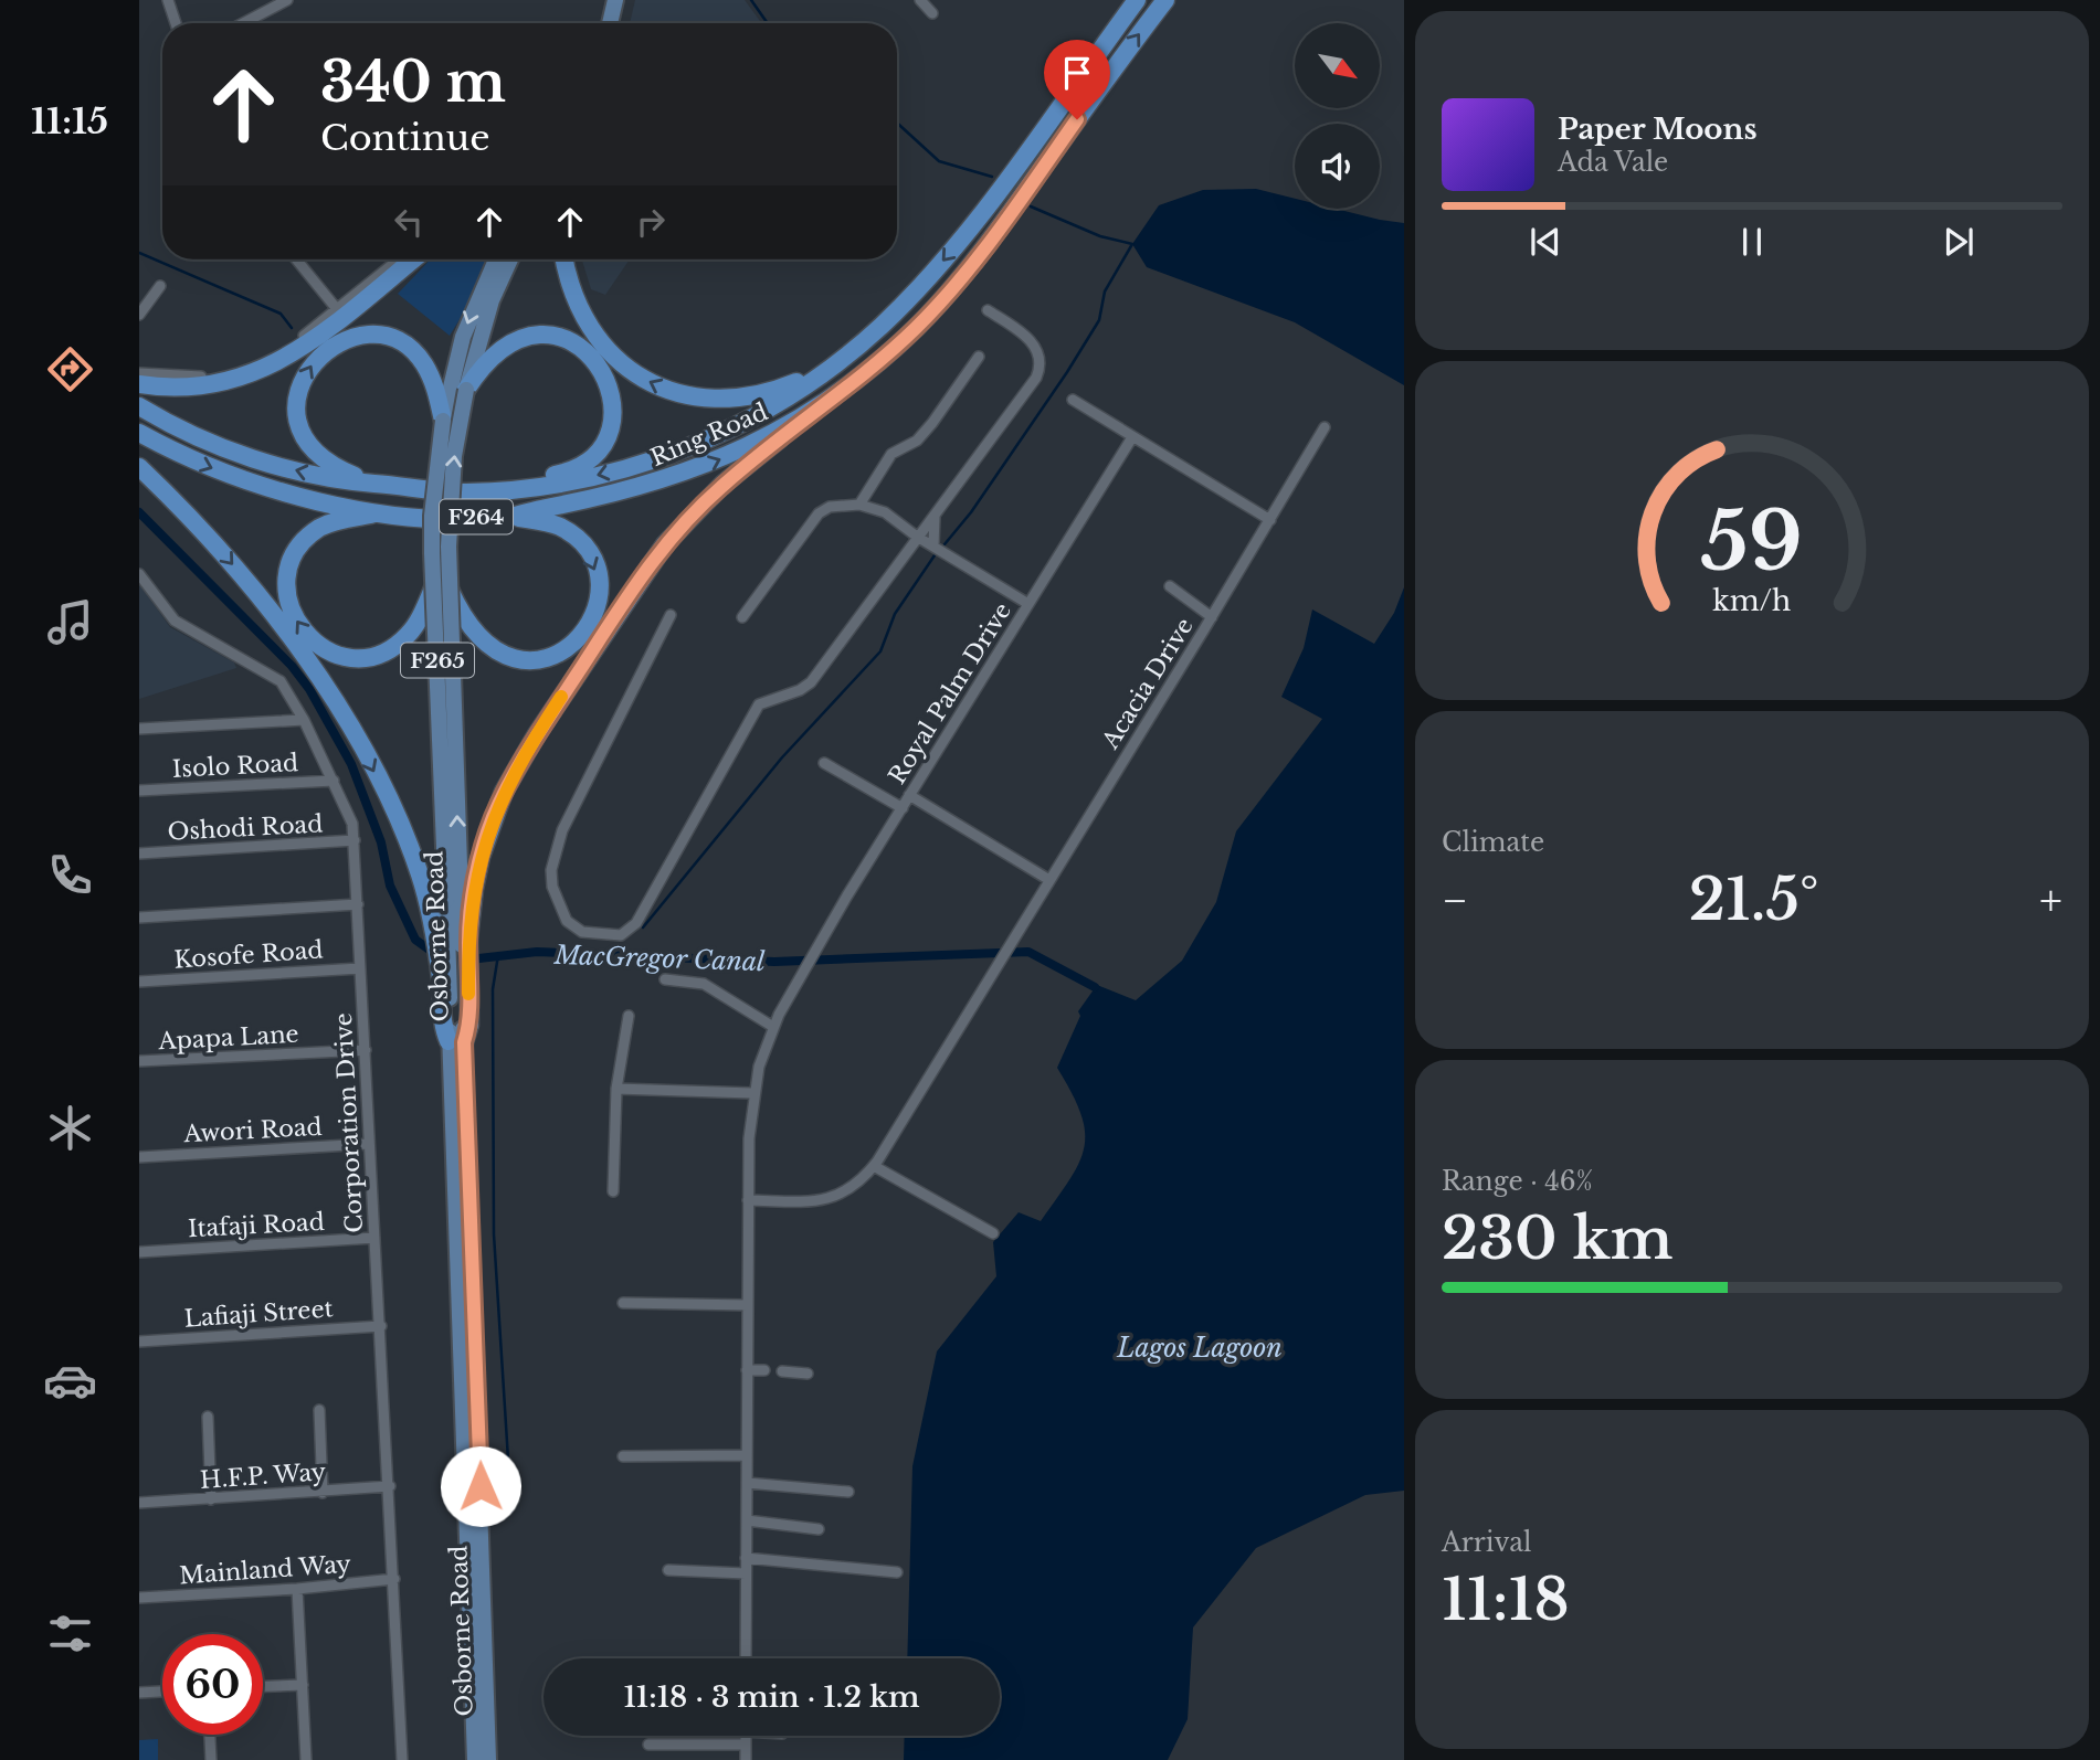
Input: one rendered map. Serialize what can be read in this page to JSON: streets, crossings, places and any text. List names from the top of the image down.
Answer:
{
  "streets": {
    "highway": ["Ring Road", "F264", "F265"],
    "main road": ["Osborne Road"],
    "street": [
      "Acacia Drive",
      "Royal Palm Drive",
      "Isolo Road",
      "Oshodi Road",
      "Kosofe Road",
      "Apapa Lane",
      "Corporation Drive",
      "Awori Road",
      "Itafaji Road",
      "Lafiaji Street",
      "H.F.P. Way",
      "Mainland Way"
    ]
  },
  "crossings": [
    ["Ring Road", "F265"],
    ["F265", "Osborne Road"],
    ["Acacia Drive", "Royal Palm Drive"],
    ["Isolo Road", "Corporation Drive"],
    ["Oshodi Road", "Corporation Drive"],
    ["Kosofe Road", "Corporation Drive"],
    ["Apapa Lane", "Corporation Drive"],
    ["Corporation Drive", "Awori Road"],
    ["Corporation Drive", "Itafaji Road"],
    ["Corporation Drive", "Lafiaji Street"],
    ["Corporation Drive", "H.F.P. Way"],
    ["Corporation Drive", "Mainland Way"]
  ],
  "water": ["MacGregor Canal", "Lagos Lagoon"],
  "north": "bottom right",
  "page": {
    "tabs": "11:15",
    "turn": ["340 m", "Continue"],
    "song": ["Paper Moons", "Ada Vale"],
    "tile": [
      "Climate",
      ["Range · 46%", "230 km"],
      ["Arrival", "11:18"]
    ],
    "heat": ["−", "21.5°", "+"],
    "limit": "60",
    "trip": "11:18 · 3 min · 1.2 km",
    "gauge": ["59", "km/h"]
  }
}
